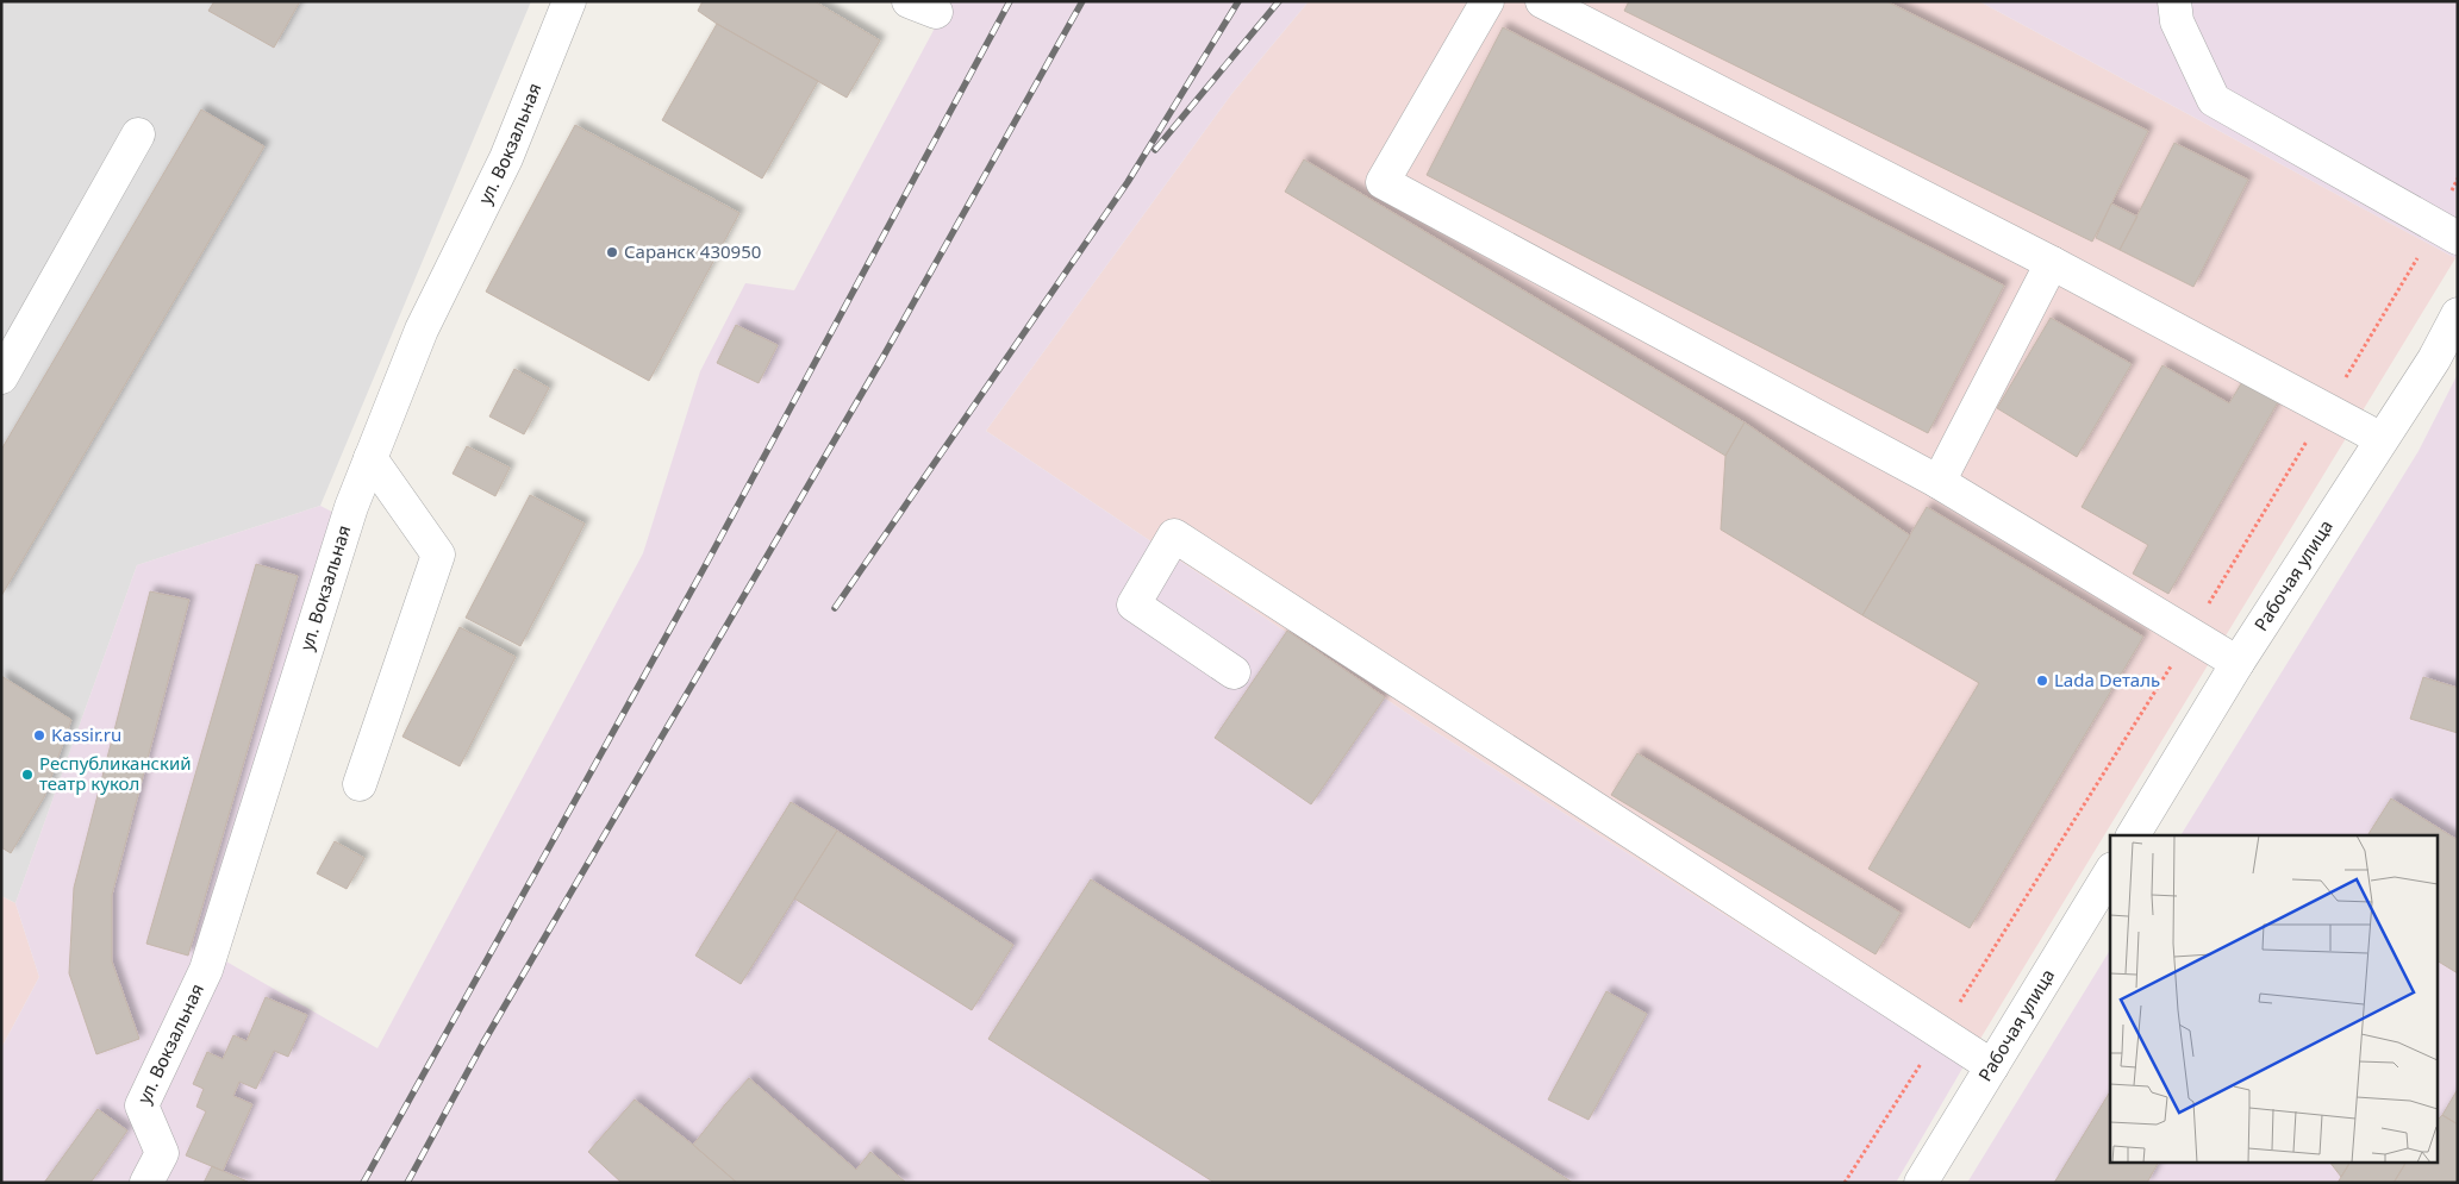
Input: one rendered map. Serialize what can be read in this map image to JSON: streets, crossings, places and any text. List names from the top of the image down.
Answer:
{
  "streets": {
    "street": ["ул. Вокзальная", "Рабочая улица"]
  },
  "places": [
    "Саранск 430950",
    "Lada Dеталь",
    "Kassir.ru",
    "Республиканский театр кукол"
  ]
}
